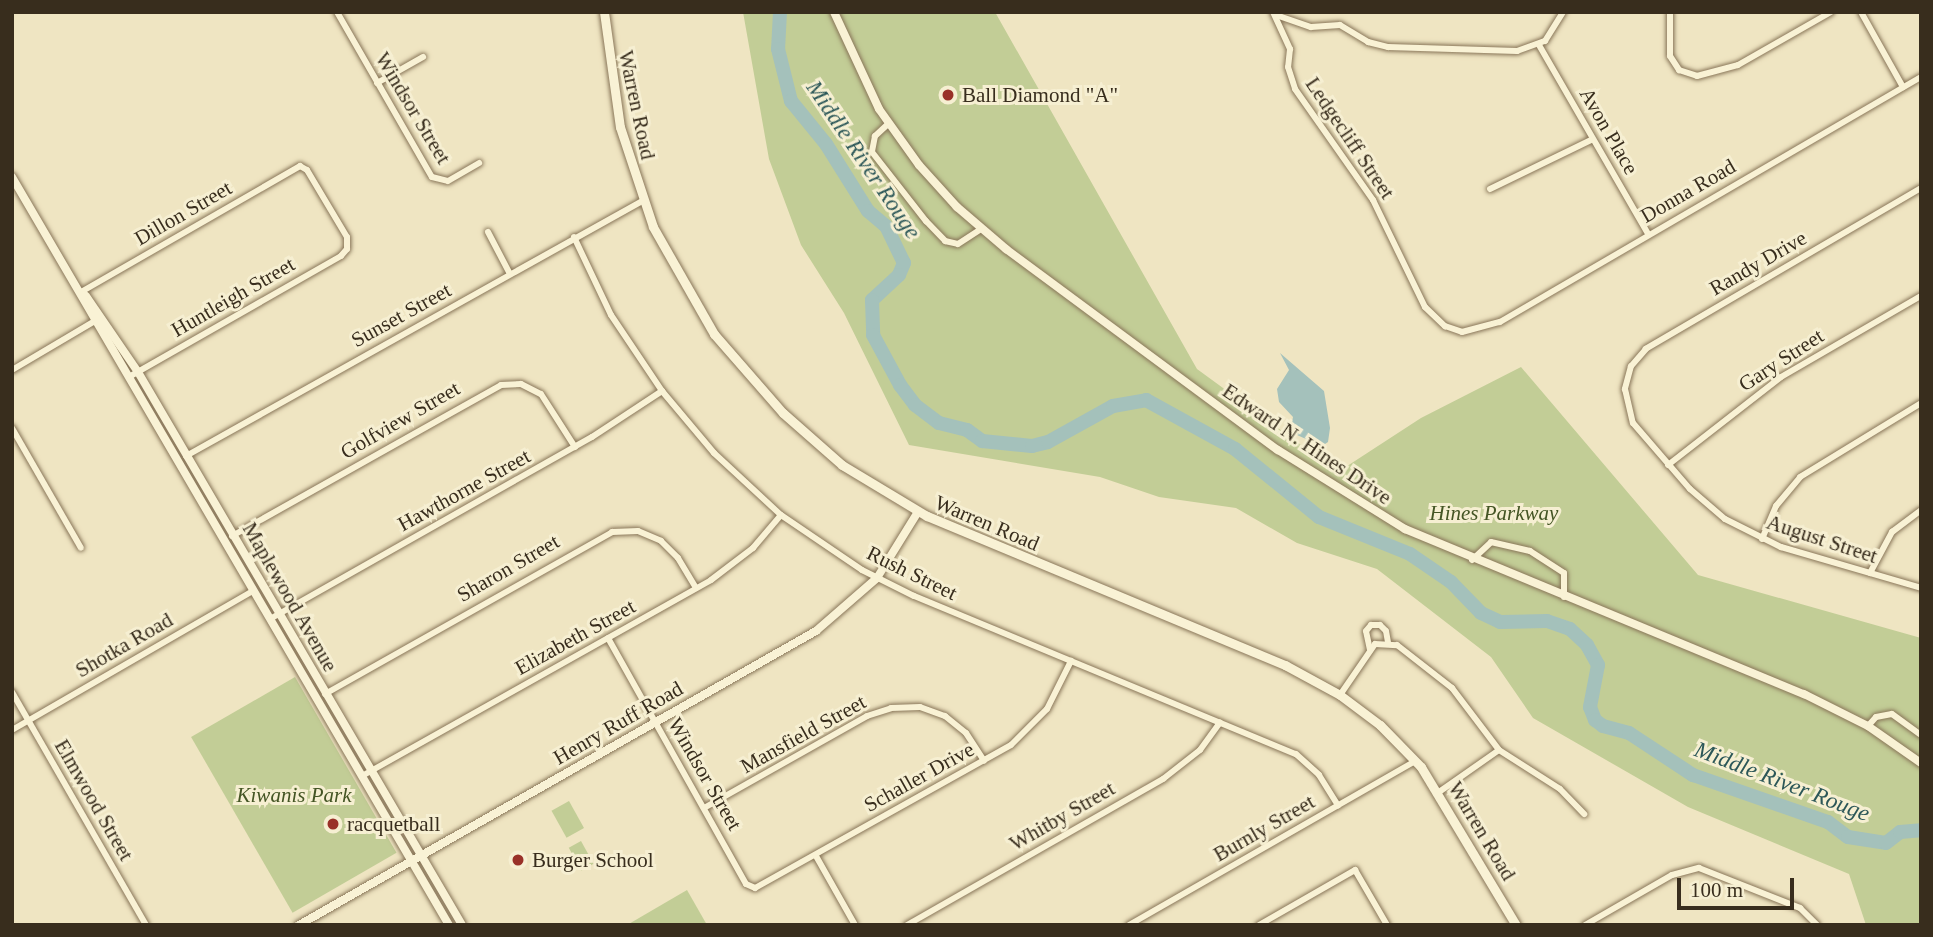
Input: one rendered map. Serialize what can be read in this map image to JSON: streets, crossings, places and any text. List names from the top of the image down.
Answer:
{
  "streets": {
    "main road": ["Warren Road"],
    "street": [
      "Windsor Street",
      "Avon Place",
      "Ledgecliff Street",
      "Donna Road",
      "Dillon Street",
      "Randy Drive",
      "Huntleigh Street",
      "Sunset Street",
      "Gary Street",
      "Golfview Street",
      "Edward N. Hines Drive",
      "Hawthorne Street",
      "August Street",
      "Sharon Street",
      "Rush Street",
      "Maplewood Avenue",
      "Elizabeth Street",
      "Shotka Road",
      "Henry Ruff Road",
      "Mansfield Street",
      "Schaller Drive",
      "Elmwood Street",
      "Whitby Street",
      "Burnly Street"
    ]
  },
  "crossings": [
    ["Warren Road", "Sunset Street"],
    ["Warren Road", "Henry Ruff Road"],
    ["Warren Road", "Burnly Street"],
    ["Windsor Street", "Elizabeth Street"],
    ["Windsor Street", "Henry Ruff Road"],
    ["Windsor Street", "Mansfield Street"],
    ["Windsor Street", "Schaller Drive"],
    ["Avon Place", "Donna Road"],
    ["Ledgecliff Street", "Donna Road"],
    ["Dillon Street", "Huntleigh Street"],
    ["Dillon Street", "Maplewood Avenue"],
    ["Randy Drive", "August Street"],
    ["Huntleigh Street", "Maplewood Avenue"],
    ["Sunset Street", "Rush Street"],
    ["Sunset Street", "Maplewood Avenue"],
    ["Gary Street", "August Street"],
    ["Golfview Street", "Hawthorne Street"],
    ["Golfview Street", "Maplewood Avenue"],
    ["Hawthorne Street", "Rush Street"],
    ["Hawthorne Street", "Maplewood Avenue"],
    ["Sharon Street", "Maplewood Avenue"],
    ["Sharon Street", "Elizabeth Street"],
    ["Rush Street", "Elizabeth Street"],
    ["Rush Street", "Henry Ruff Road"],
    ["Rush Street", "Schaller Drive"],
    ["Rush Street", "Whitby Street"],
    ["Rush Street", "Burnly Street"],
    ["Maplewood Avenue", "Elizabeth Street"],
    ["Maplewood Avenue", "Shotka Road"],
    ["Maplewood Avenue", "Henry Ruff Road"],
    ["Shotka Road", "Elmwood Street"],
    ["Mansfield Street", "Schaller Drive"]
  ],
  "water": ["Middle River Rouge"],
  "parks": ["Hines Parkway", "Kiwanis Park"],
  "places": ["Ball Diamond \"A\"", "racquetball", "Burger School"],
  "scale_bar": "100 m"
}
